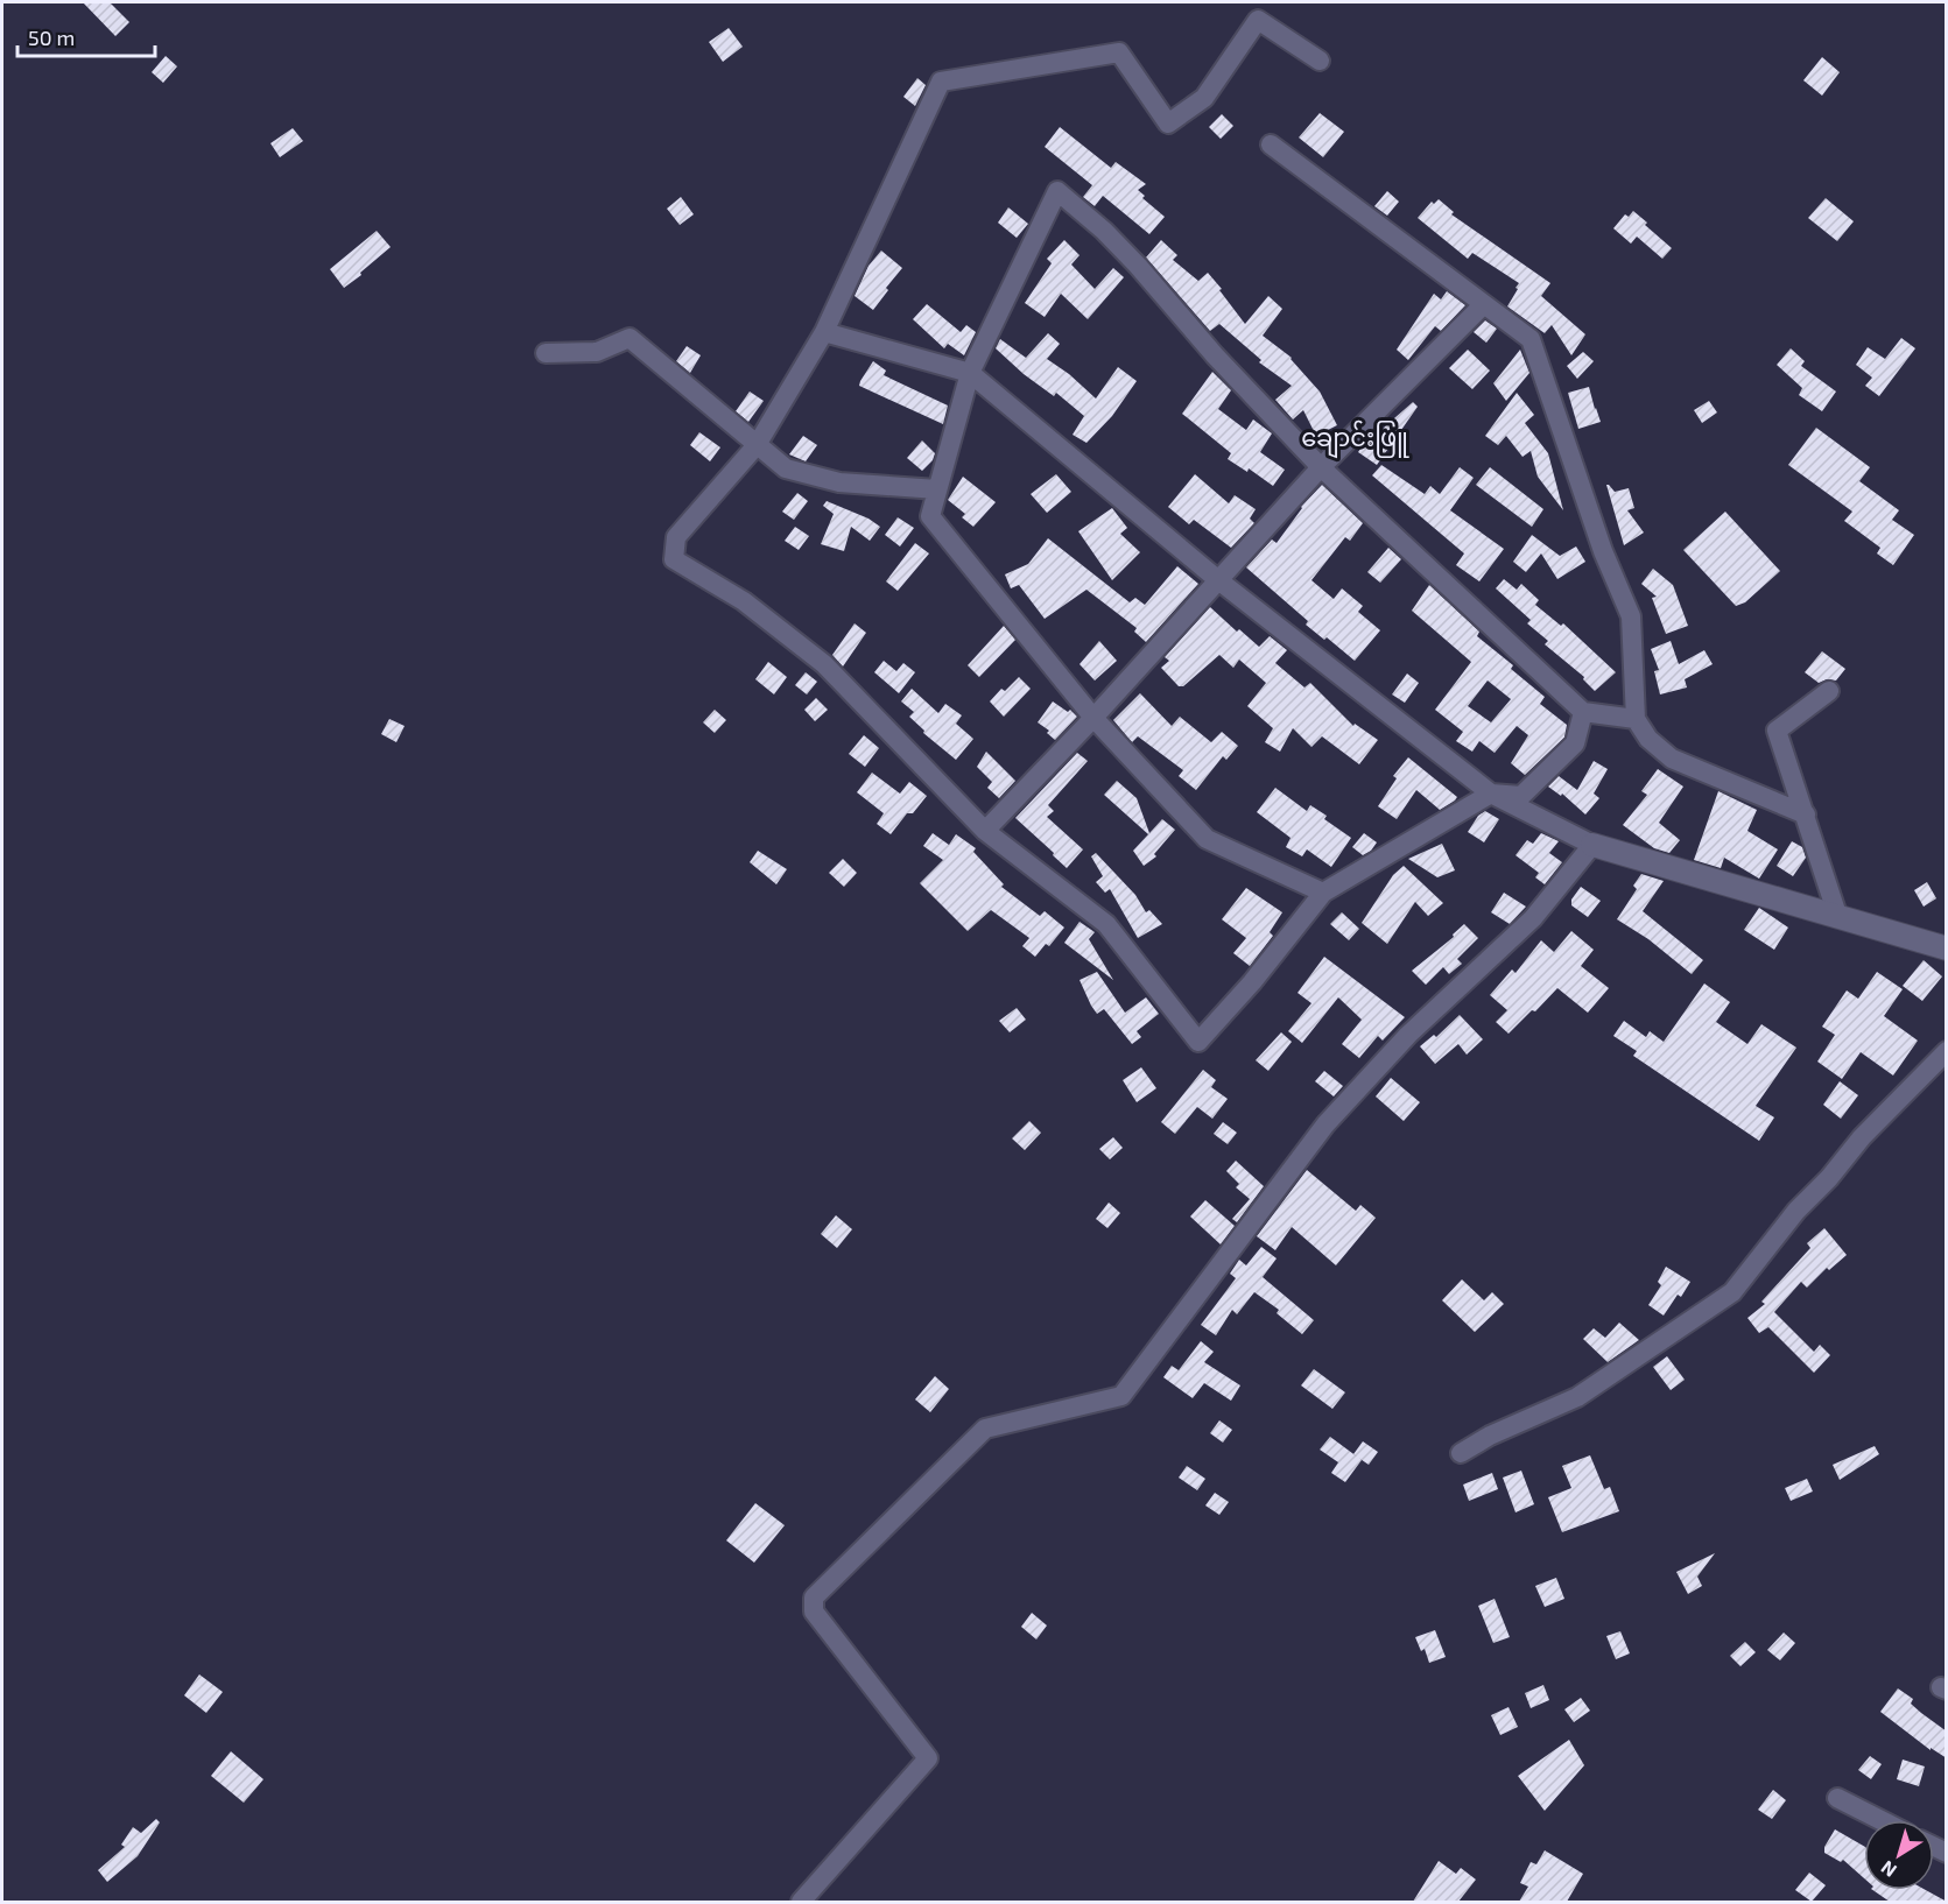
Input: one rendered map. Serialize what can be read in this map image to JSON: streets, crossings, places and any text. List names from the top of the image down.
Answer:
{
  "districts": ["ချောင်းဖြူ"],
  "scale_bar": "50 m",
  "north": "bottom left"
}
